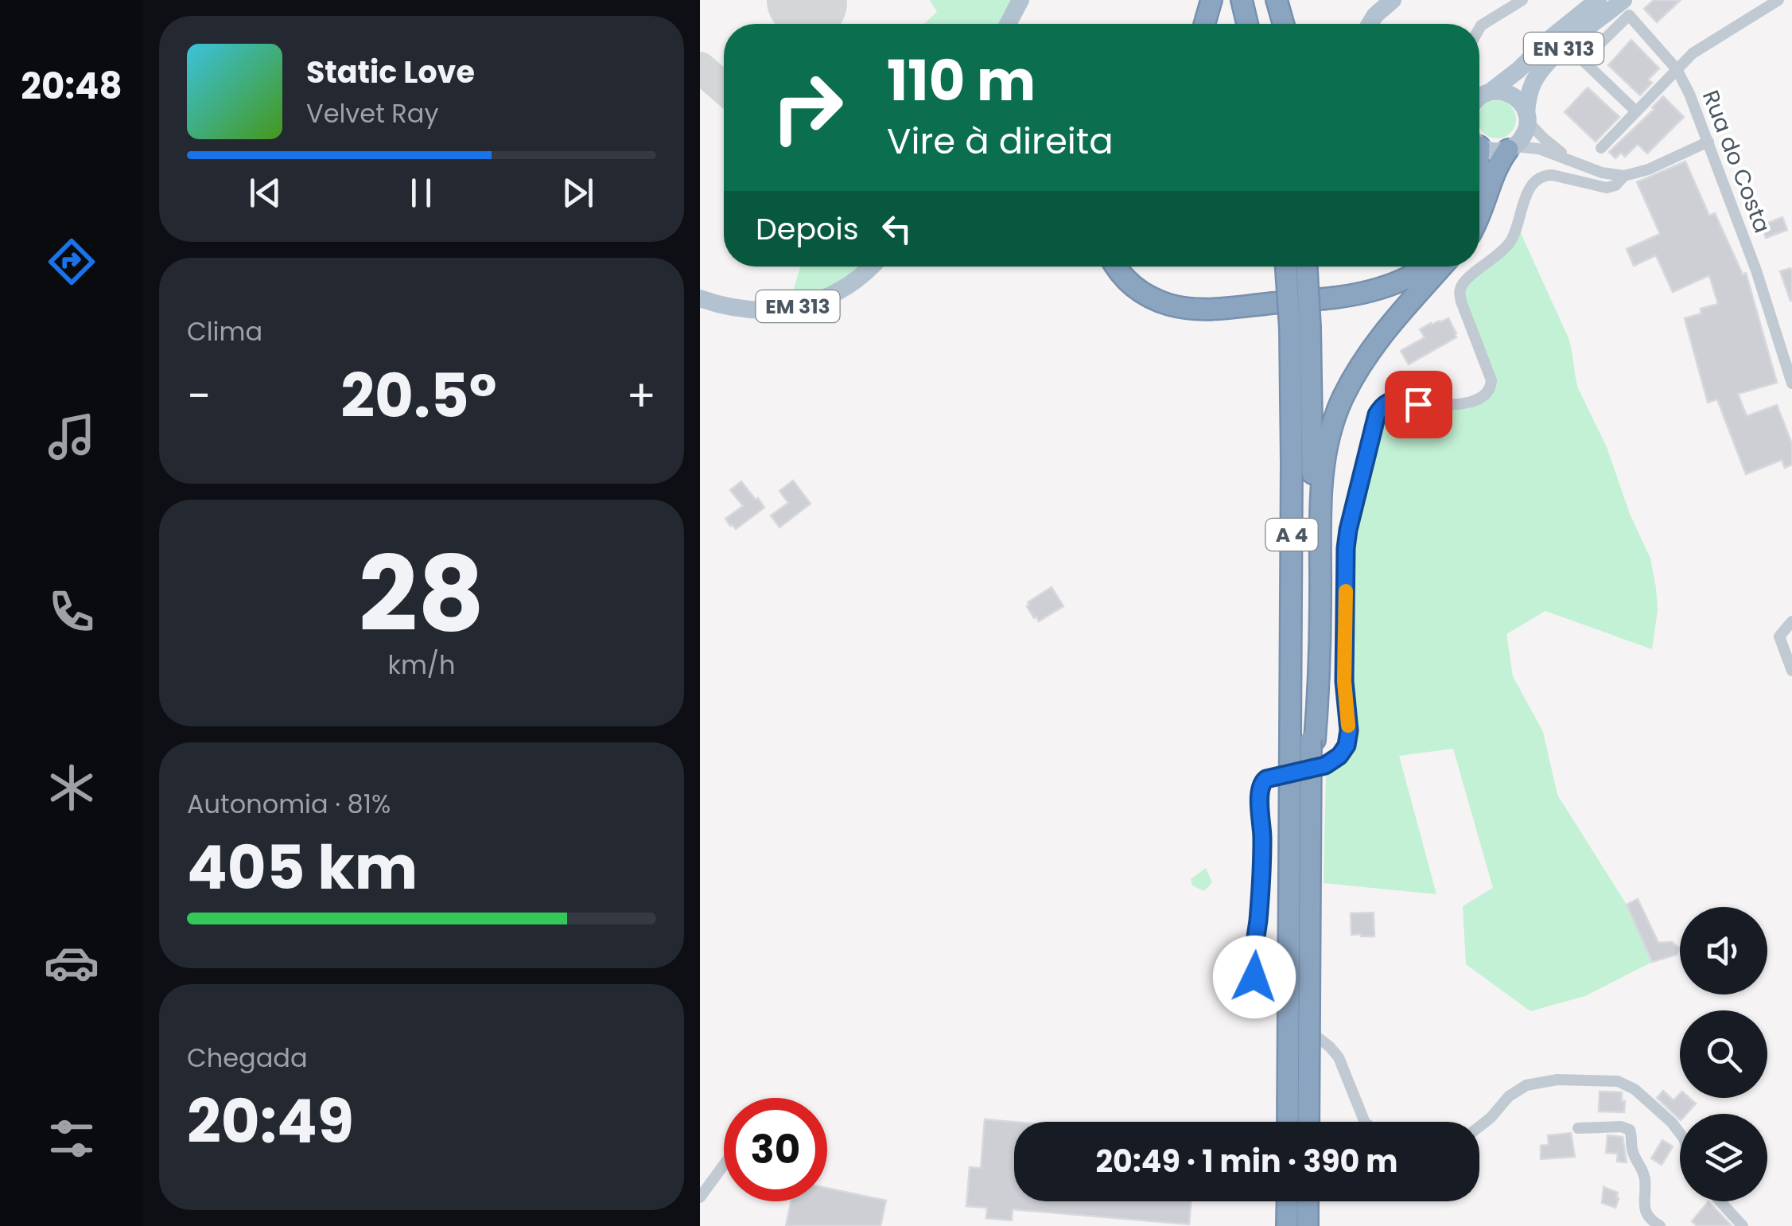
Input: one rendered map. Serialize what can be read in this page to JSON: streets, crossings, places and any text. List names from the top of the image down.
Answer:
{
  "streets": {
    "highway": ["A 4"],
    "main road": ["EN 313", "EM 313"],
    "street": ["Rua do Costa"]
  },
  "crossings": [
    ["EN 313", "Rua do Costa"]
  ],
  "page": {
    "tabs": "20:48",
    "turn": ["110 m", "Vire à direita"],
    "song": ["Static Love", "Velvet Ray"],
    "then": "Depois",
    "tile": [
      "Clima",
      ["28", "km/h"],
      ["Autonomia · 81%", "405 km"],
      ["Chegada", "20:49"]
    ],
    "heat": ["−", "20.5°", "+"],
    "limit": "30",
    "trip": "20:49 · 1 min · 390 m"
  }
}
